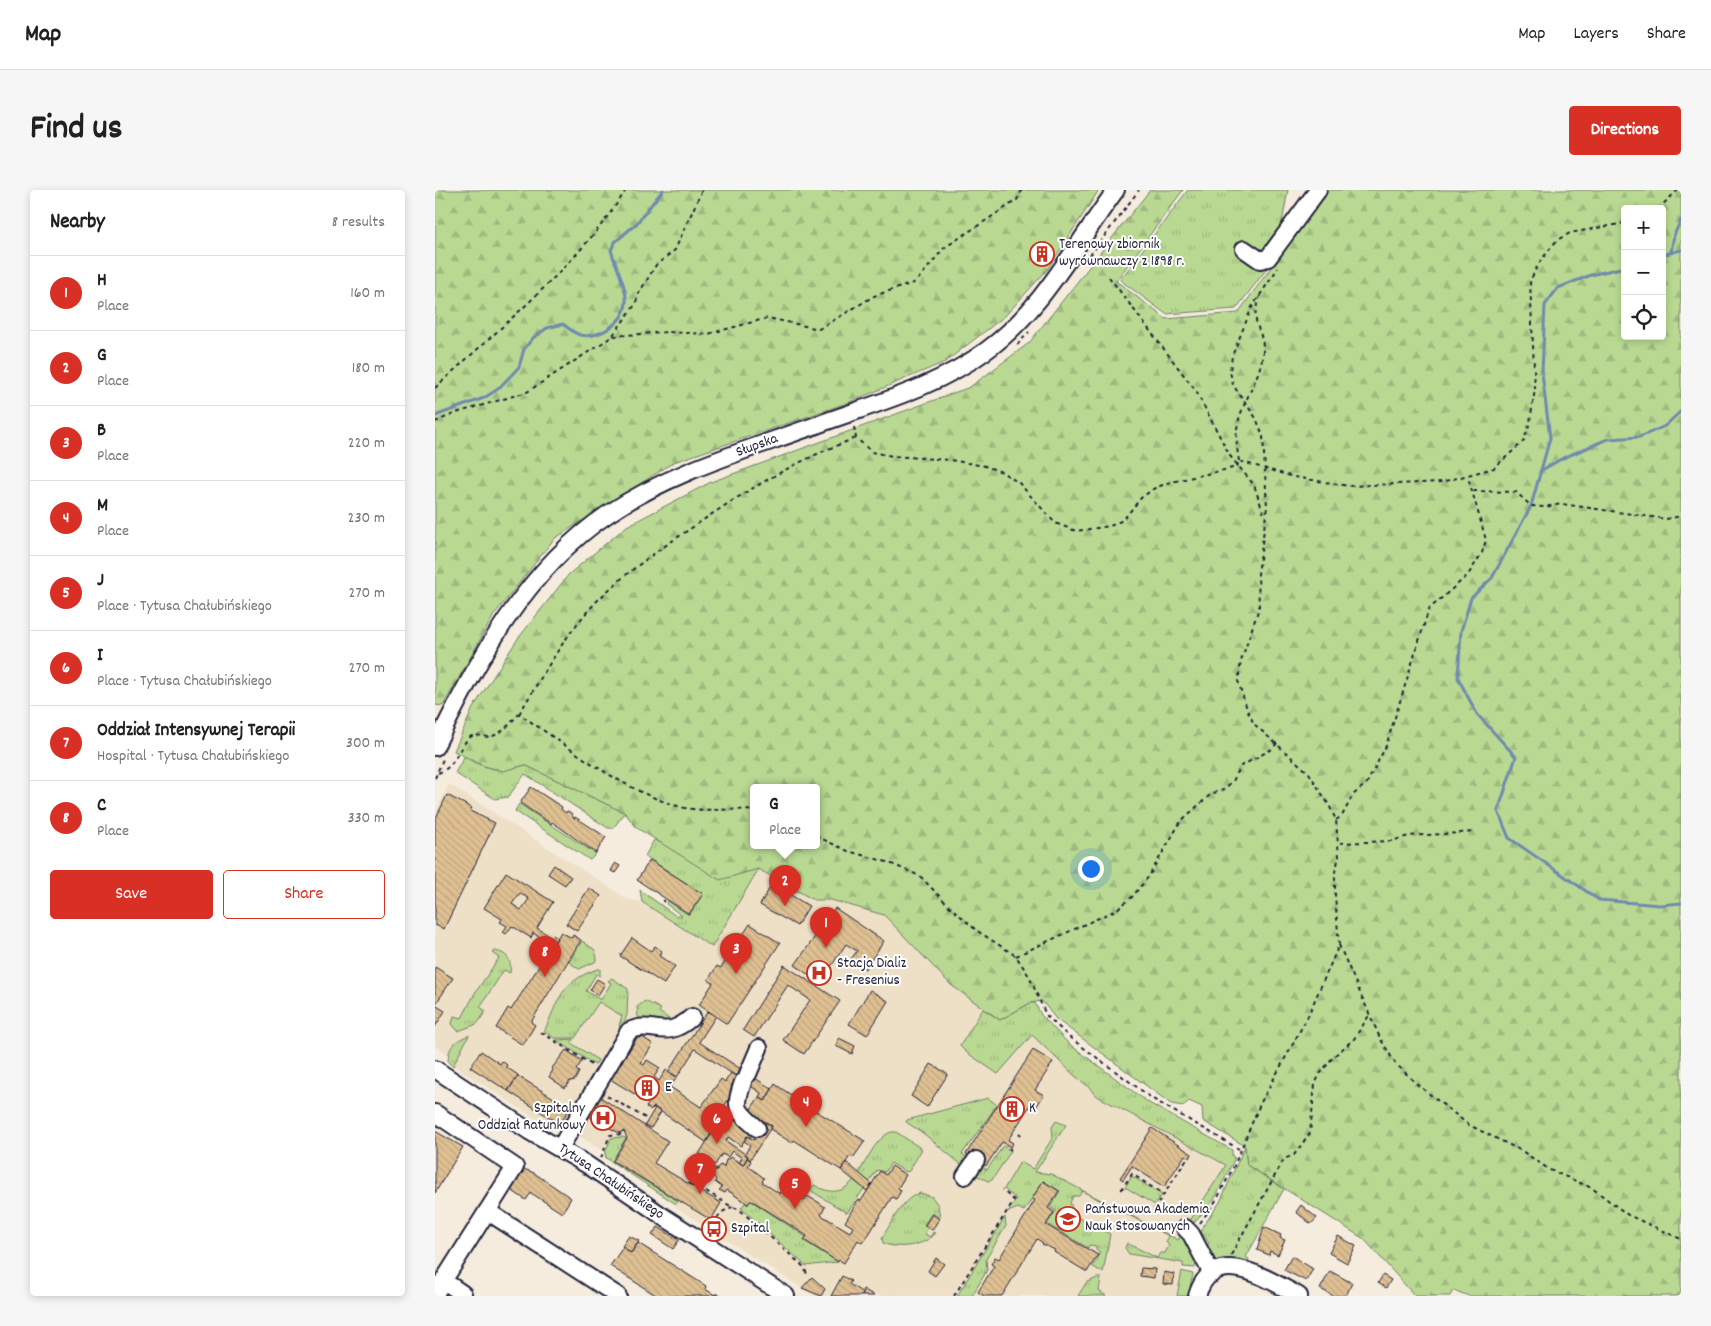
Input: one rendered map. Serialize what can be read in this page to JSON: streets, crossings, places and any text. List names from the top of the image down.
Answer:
{
  "streets": {
    "street": ["Słupska", "Tytusa Chałubińskiego"]
  },
  "places": {
    "building": ["Terenowy zbiornik wyrównawczy z 1898 r.", "E", "K"],
    "hospital": ["Stacja Dializ - Fresenius", "Szpitalny Oddział Ratunkowy"],
    "school or university": ["Państwowa Akademia Nauk Stosowanych"],
    "bus stop": ["Szpital"]
  },
  "page": {
    "header": "Map",
    "nav": ["Map", "Layers", "Share"],
    "title": "Find us",
    "buttons": [
      "Directions",
      ["Save", "Share"]
    ],
    "heading": ["Nearby", "8 results"],
    "map_buttons": ["+", "−"],
    "list": [
      {
        "mark": "1",
        "name": "H",
        "note": "Place",
        "value": "160 m"
      },
      {
        "mark": "2",
        "name": "G",
        "note": "Place",
        "value": "180 m"
      },
      {
        "mark": "3",
        "name": "B",
        "note": "Place",
        "value": "220 m"
      },
      {
        "mark": "4",
        "name": "M",
        "note": "Place",
        "value": "230 m"
      },
      {
        "mark": "5",
        "name": "J",
        "note": "Place · Tytusa Chałubińskiego",
        "value": "270 m"
      },
      {
        "mark": "6",
        "name": "I",
        "note": "Place · Tytusa Chałubińskiego",
        "value": "270 m"
      },
      {
        "mark": "7",
        "name": "Oddział Intensywnej Terapii",
        "note": "Hospital · Tytusa Chałubińskiego",
        "value": "300 m"
      },
      {
        "mark": "8",
        "name": "C",
        "note": "Place",
        "value": "330 m"
      }
    ],
    "popup": ["G", "Place"],
    "pins": [
      "2",
      "1",
      "3",
      "8",
      "4",
      "6",
      "7",
      "5"
    ]
  }
}
